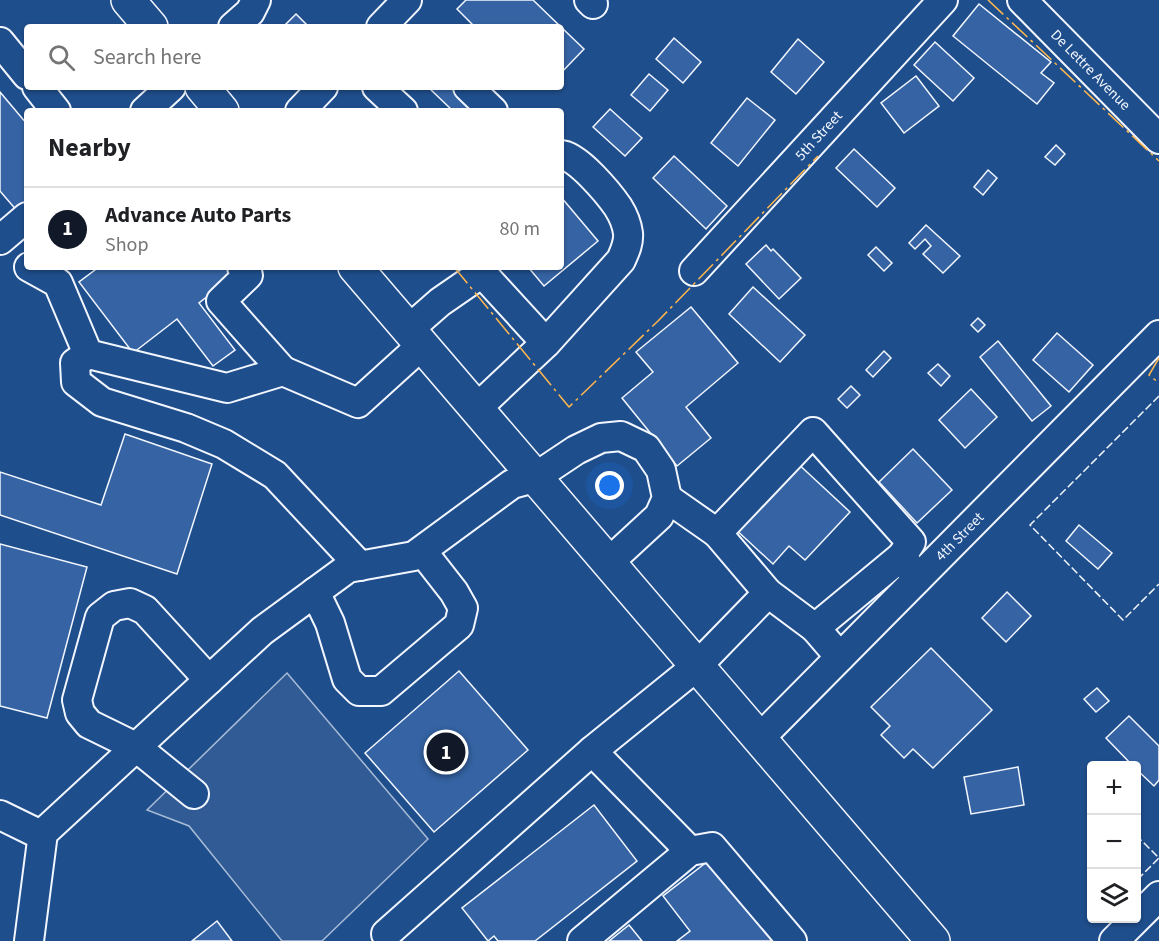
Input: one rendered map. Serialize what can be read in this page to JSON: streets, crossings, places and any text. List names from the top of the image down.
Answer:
{
  "streets": {
    "street": ["De Lettre Avenue", "5th Street", "4th Street"]
  },
  "page": {
    "search": "Search here",
    "heading": "Nearby",
    "list": [
      {
        "mark": "1",
        "name": "Advance Auto Parts",
        "note": "Shop",
        "value": "80 m"
      }
    ],
    "pins": "1",
    "map_buttons": ["+", "−"]
  }
}
